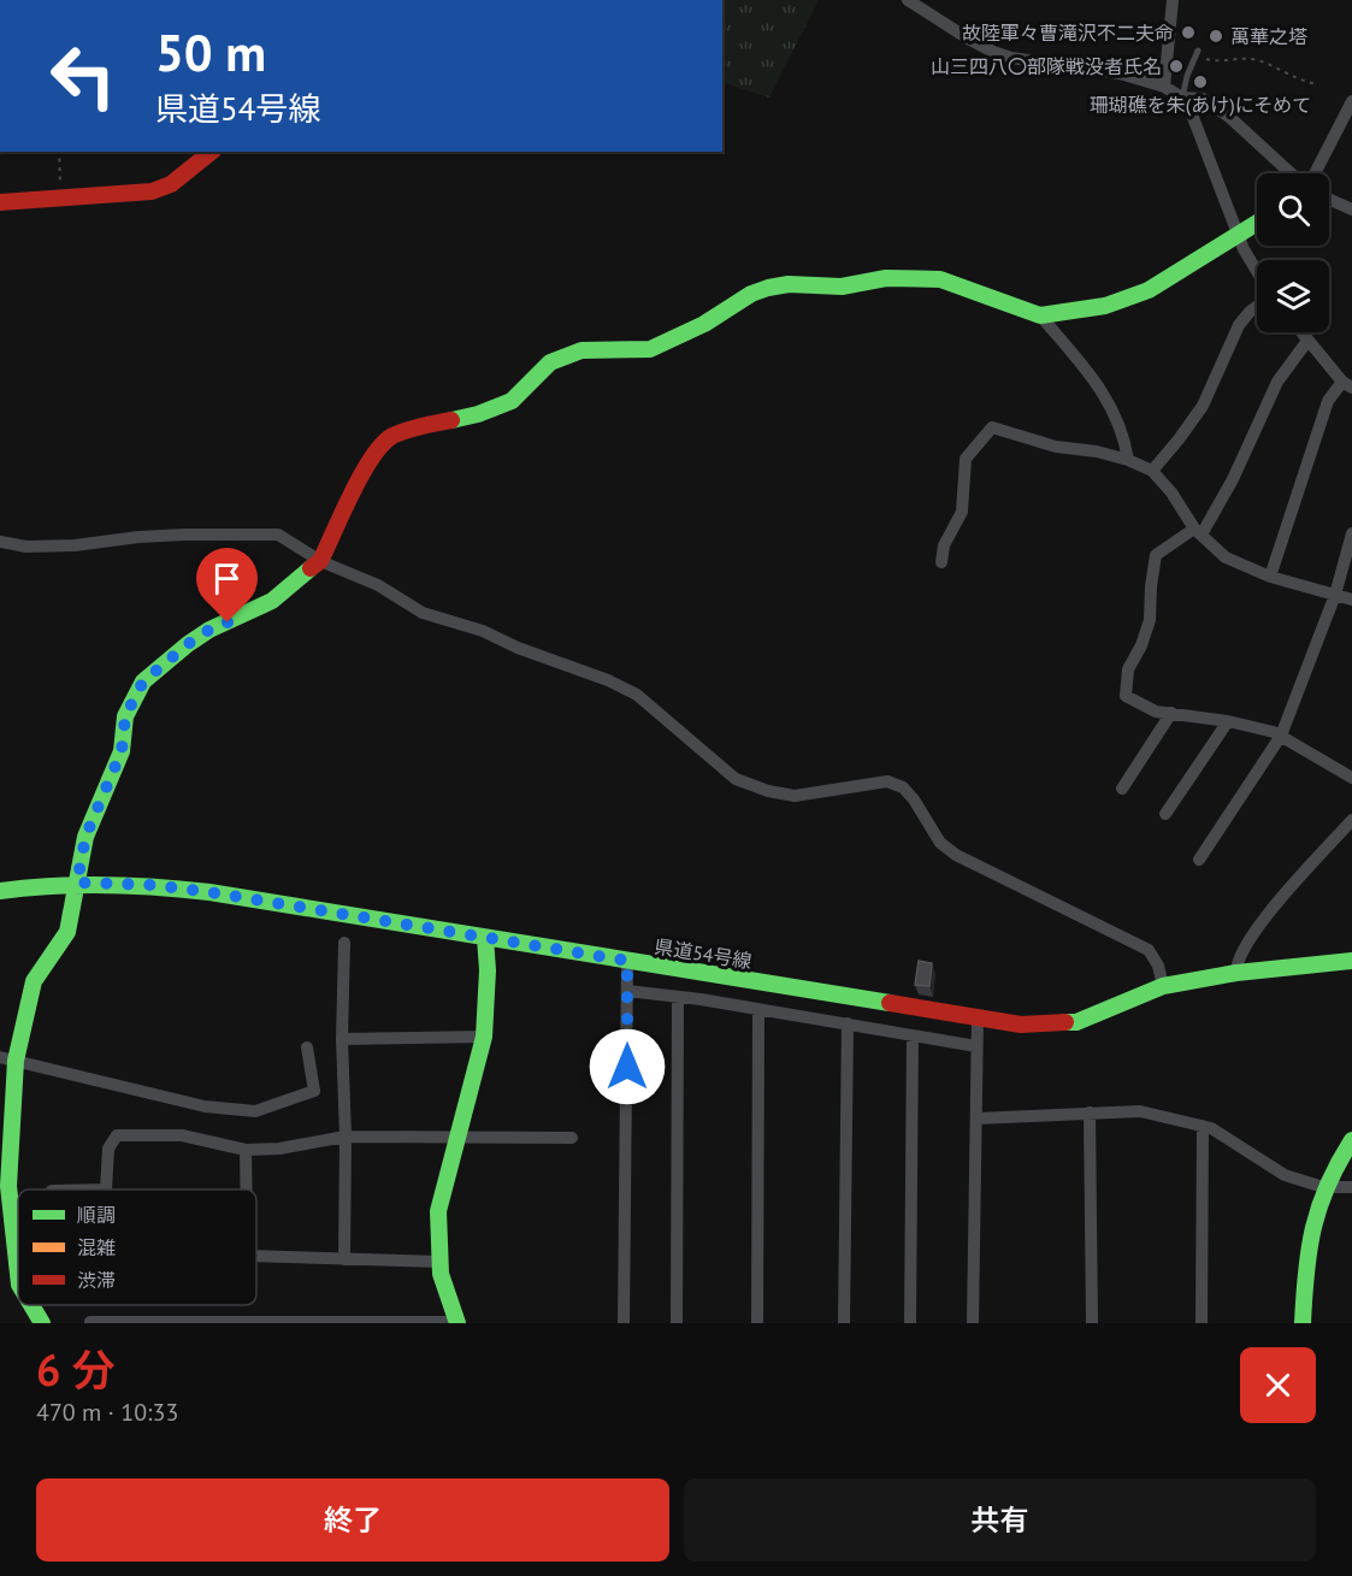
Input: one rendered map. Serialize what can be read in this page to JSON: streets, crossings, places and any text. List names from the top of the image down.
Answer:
{
  "streets": {
    "street": ["県道54号線"]
  },
  "places": [
    "故陸軍々曹滝沢不二夫命",
    "萬華之塔",
    "山三四八〇部隊戦没者氏名",
    "珊瑚礁を朱(あけ)にそめて"
  ],
  "legend": ["順調", "混雑", "渋滞"],
  "page": {
    "turn": ["50 m", "県道54号線"],
    "heading": ["6 分", "470 m · 10:33"],
    "buttons": ["終了", "共有"]
  }
}
